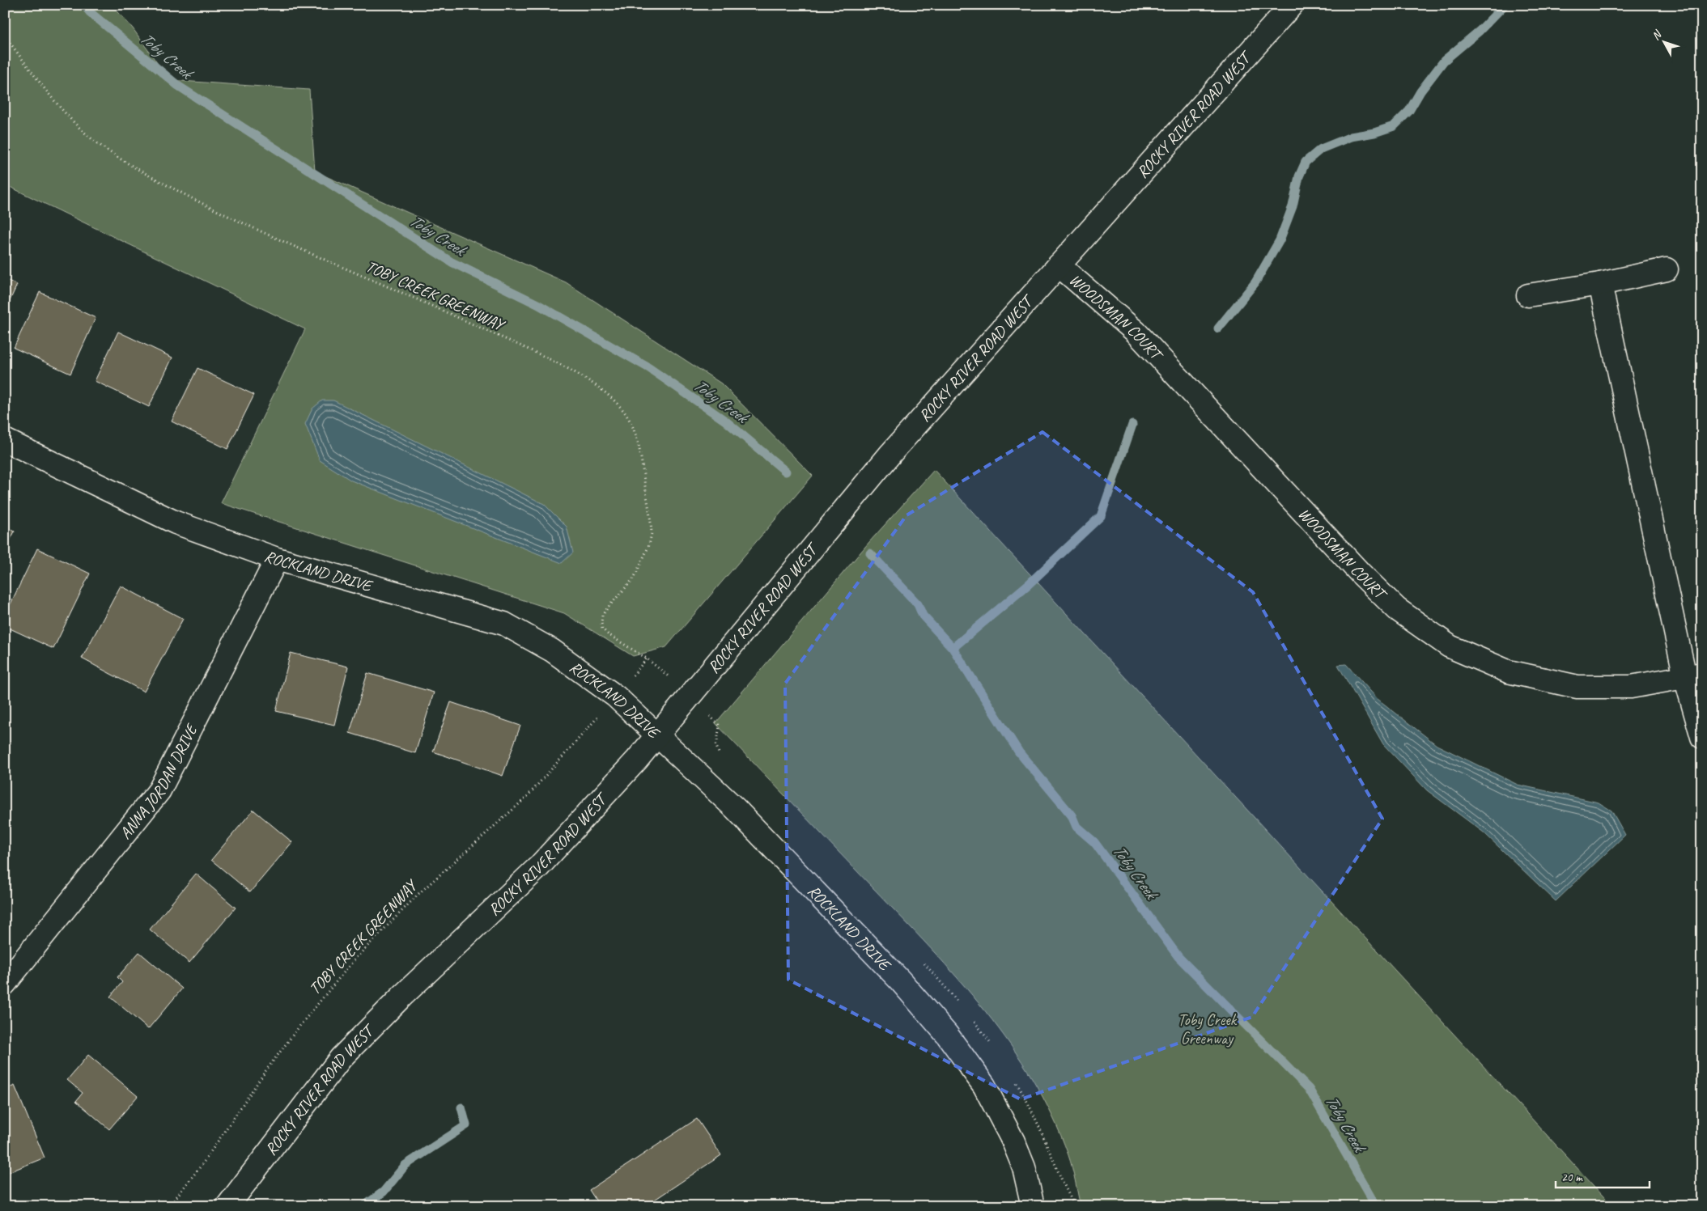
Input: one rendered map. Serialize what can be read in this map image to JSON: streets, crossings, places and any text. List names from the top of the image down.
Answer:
{
  "streets": {
    "street": [
      "ROCKY RIVER ROAD WEST",
      "WOODSMAN COURT",
      "ROCKLAND DRIVE",
      "ANNA JORDAN DRIVE"
    ],
    "path": ["TOBY CREEK GREENWAY"]
  },
  "crossings": [
    ["ROCKY RIVER ROAD WEST", "WOODSMAN COURT"],
    ["ROCKY RIVER ROAD WEST", "ROCKLAND DRIVE"],
    ["ROCKLAND DRIVE", "ANNA JORDAN DRIVE"]
  ],
  "water": ["Toby Creek"],
  "parks": ["Toby Creek Greenway"],
  "scale_bar": "20 m",
  "north": "top left"
}
